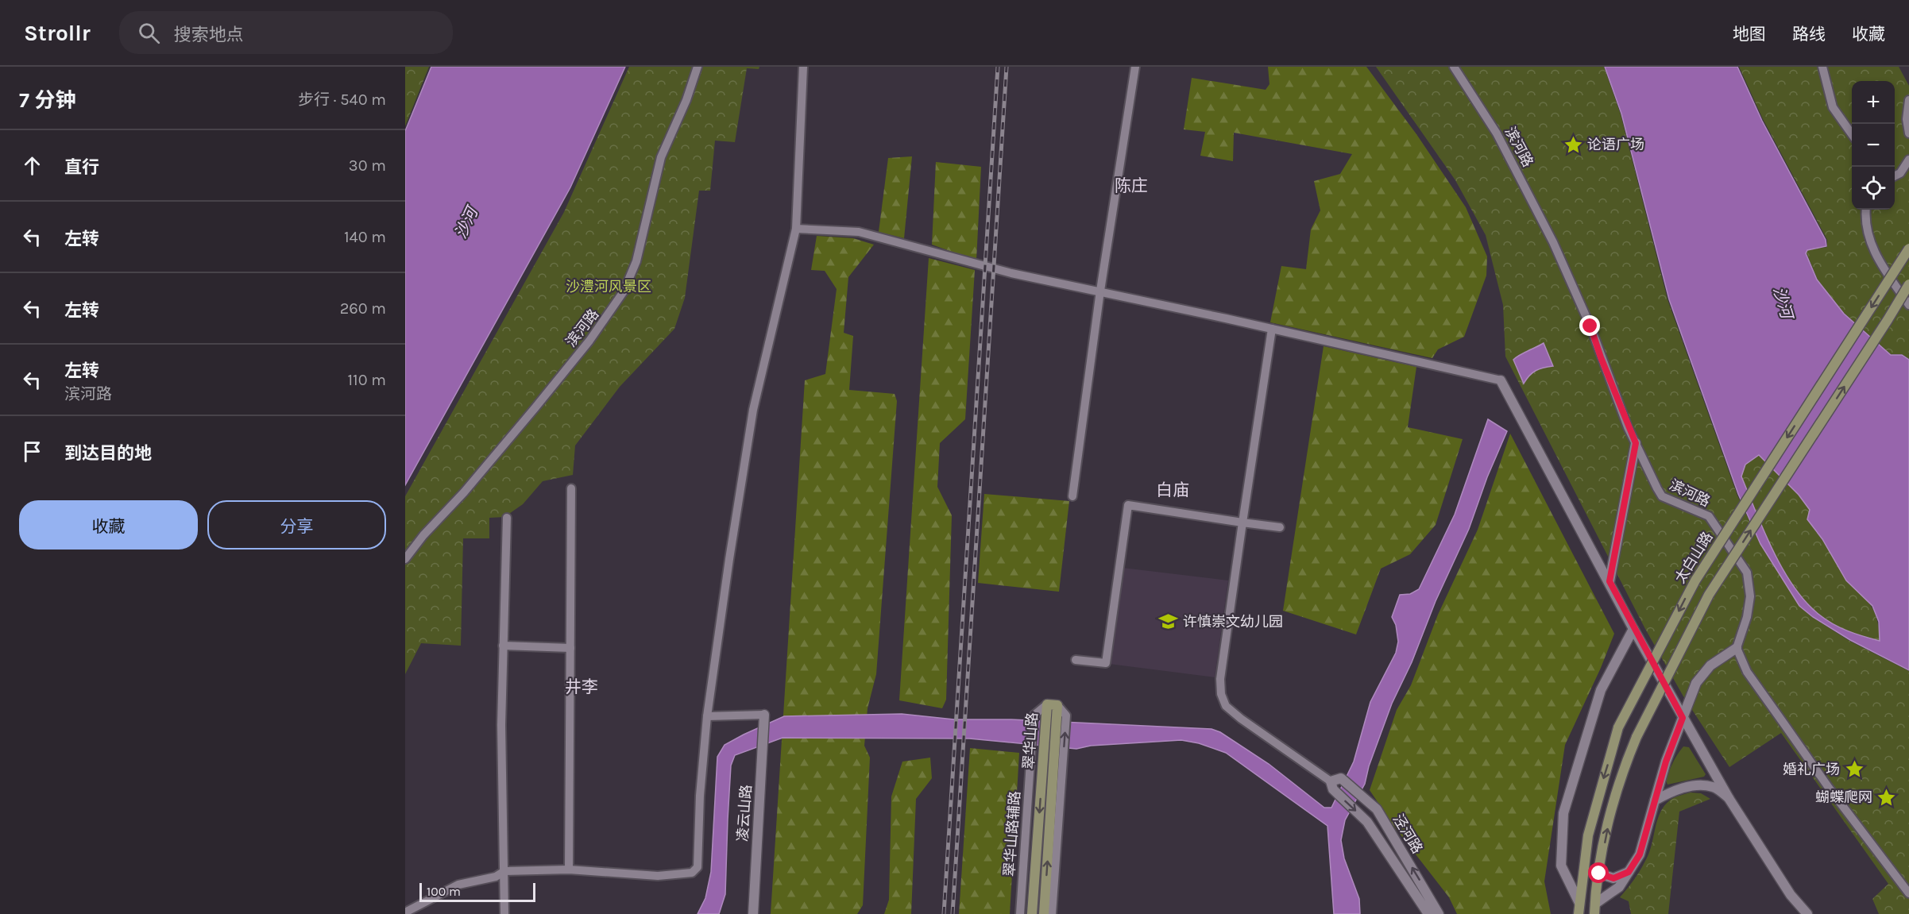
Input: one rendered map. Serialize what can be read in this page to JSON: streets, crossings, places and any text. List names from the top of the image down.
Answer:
{
  "streets": {
    "main road": ["太白山路", "翠华山路"],
    "street": [
      "滨河路",
      "凌云山路",
      "翠华山路辅路",
      "泾河路"
    ]
  },
  "crossings": [
    ["翠华山路", "翠华山路辅路"]
  ],
  "districts": ["陈庄", "白庙", "井李"],
  "water": ["沙河"],
  "parks": ["沙澧河风景区"],
  "places": {
    "place": ["论语广场", "婚礼广场", "蝴蝶爬网"],
    "school or university": ["许慎崇文幼儿园"]
  },
  "scale_bar": "100 m",
  "page": {
    "header": "Strollr",
    "search": "搜索地点",
    "nav": ["地图", "路线", "收藏"],
    "heading": ["7 分钟", "步行 · 540 m"],
    "map_buttons": ["+", "−"],
    "list": [
      ["直行", "30 m"],
      ["左转", "140 m"],
      ["左转", "260 m"],
      ["左转", "滨河路", "110 m"],
      "到达目的地"
    ],
    "buttons": ["收藏", "分享"],
    "scale": "100 m"
  }
}
